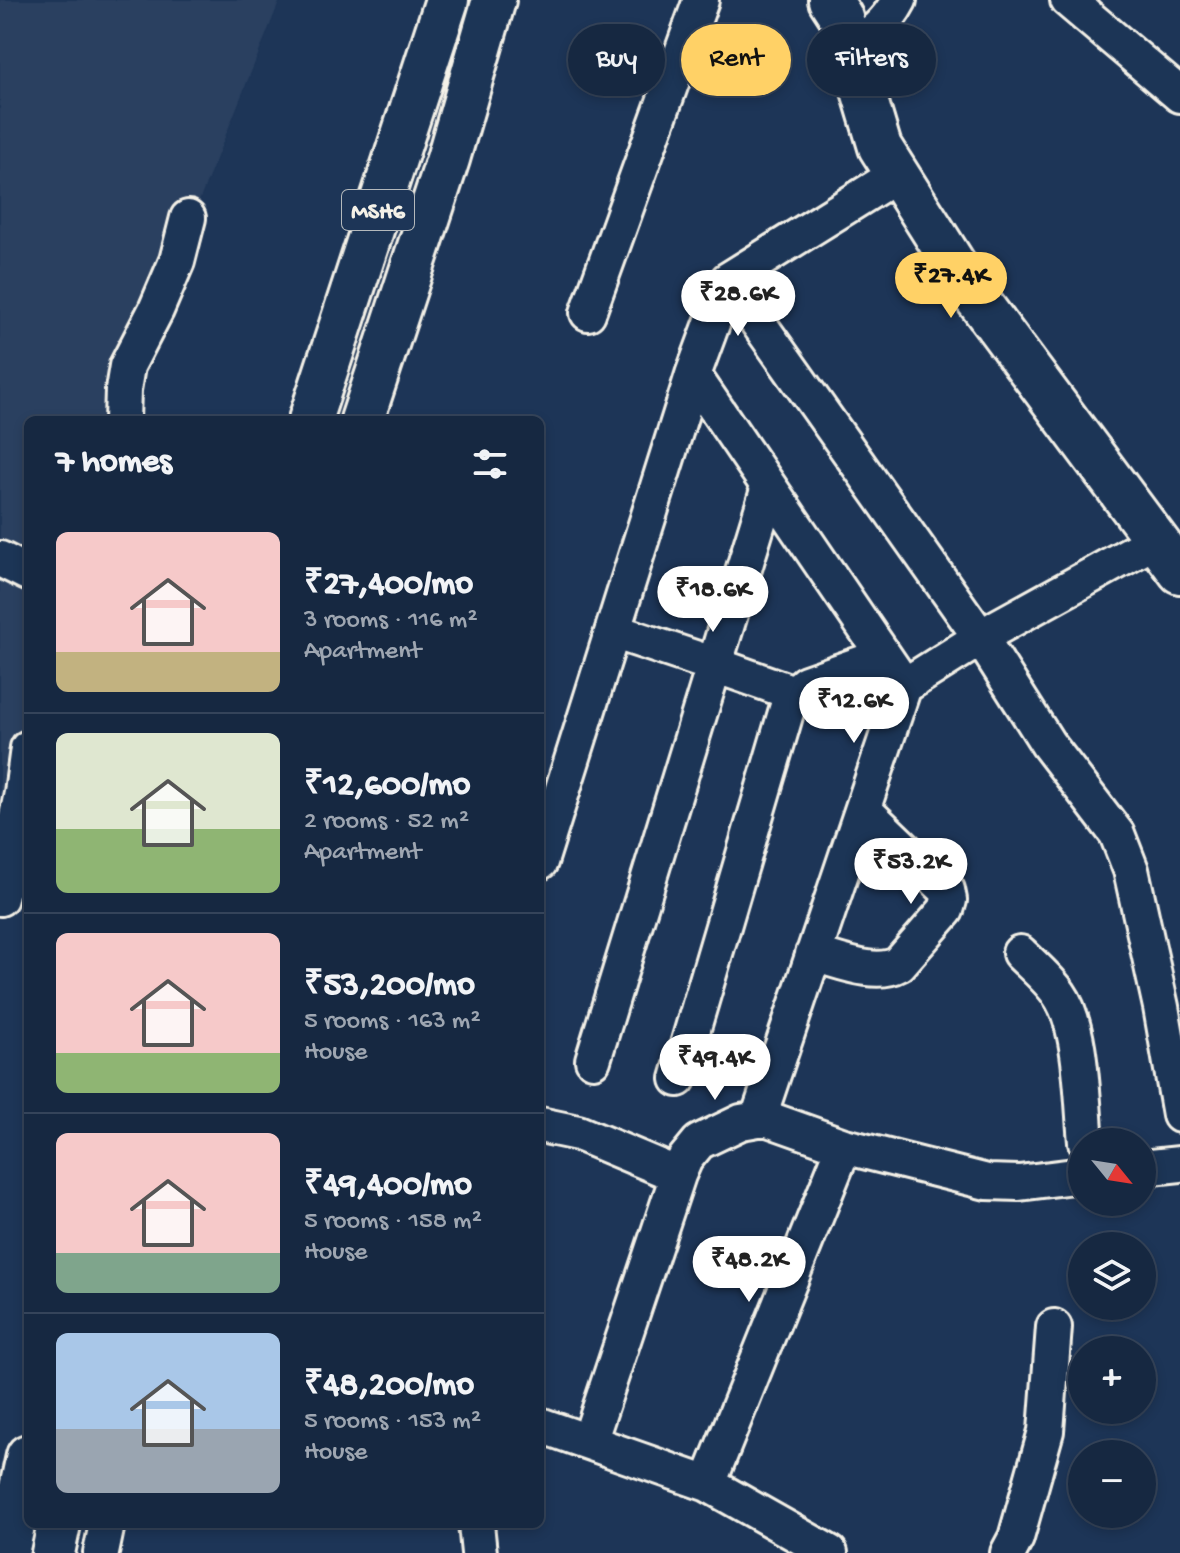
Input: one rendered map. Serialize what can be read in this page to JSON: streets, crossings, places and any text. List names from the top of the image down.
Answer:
{
  "streets": {
    "main road": ["MSH6"]
  },
  "north": "bottom right",
  "page": {
    "chip": ["Buy", "Rent", "Filters"],
    "price": [
      "₹27.4K",
      "₹28.6K",
      "₹18.6K",
      "₹12.6K",
      "₹53.2K",
      "₹49.4K",
      "₹48.2K"
    ],
    "heading": "7 homes",
    "list": [
      {
        "name": "₹27,400/mo",
        "note": "3 rooms · 116 m² · Apartment"
      },
      {
        "name": "₹12,600/mo",
        "note": "2 rooms · 52 m² · Apartment"
      },
      {
        "name": "₹53,200/mo",
        "note": "5 rooms · 163 m² · House"
      },
      {
        "name": "₹49,400/mo",
        "note": "5 rooms · 158 m² · House"
      },
      {
        "name": "₹48,200/mo",
        "note": "5 rooms · 153 m² · House"
      }
    ],
    "map_buttons": ["+", "−"]
  }
}
